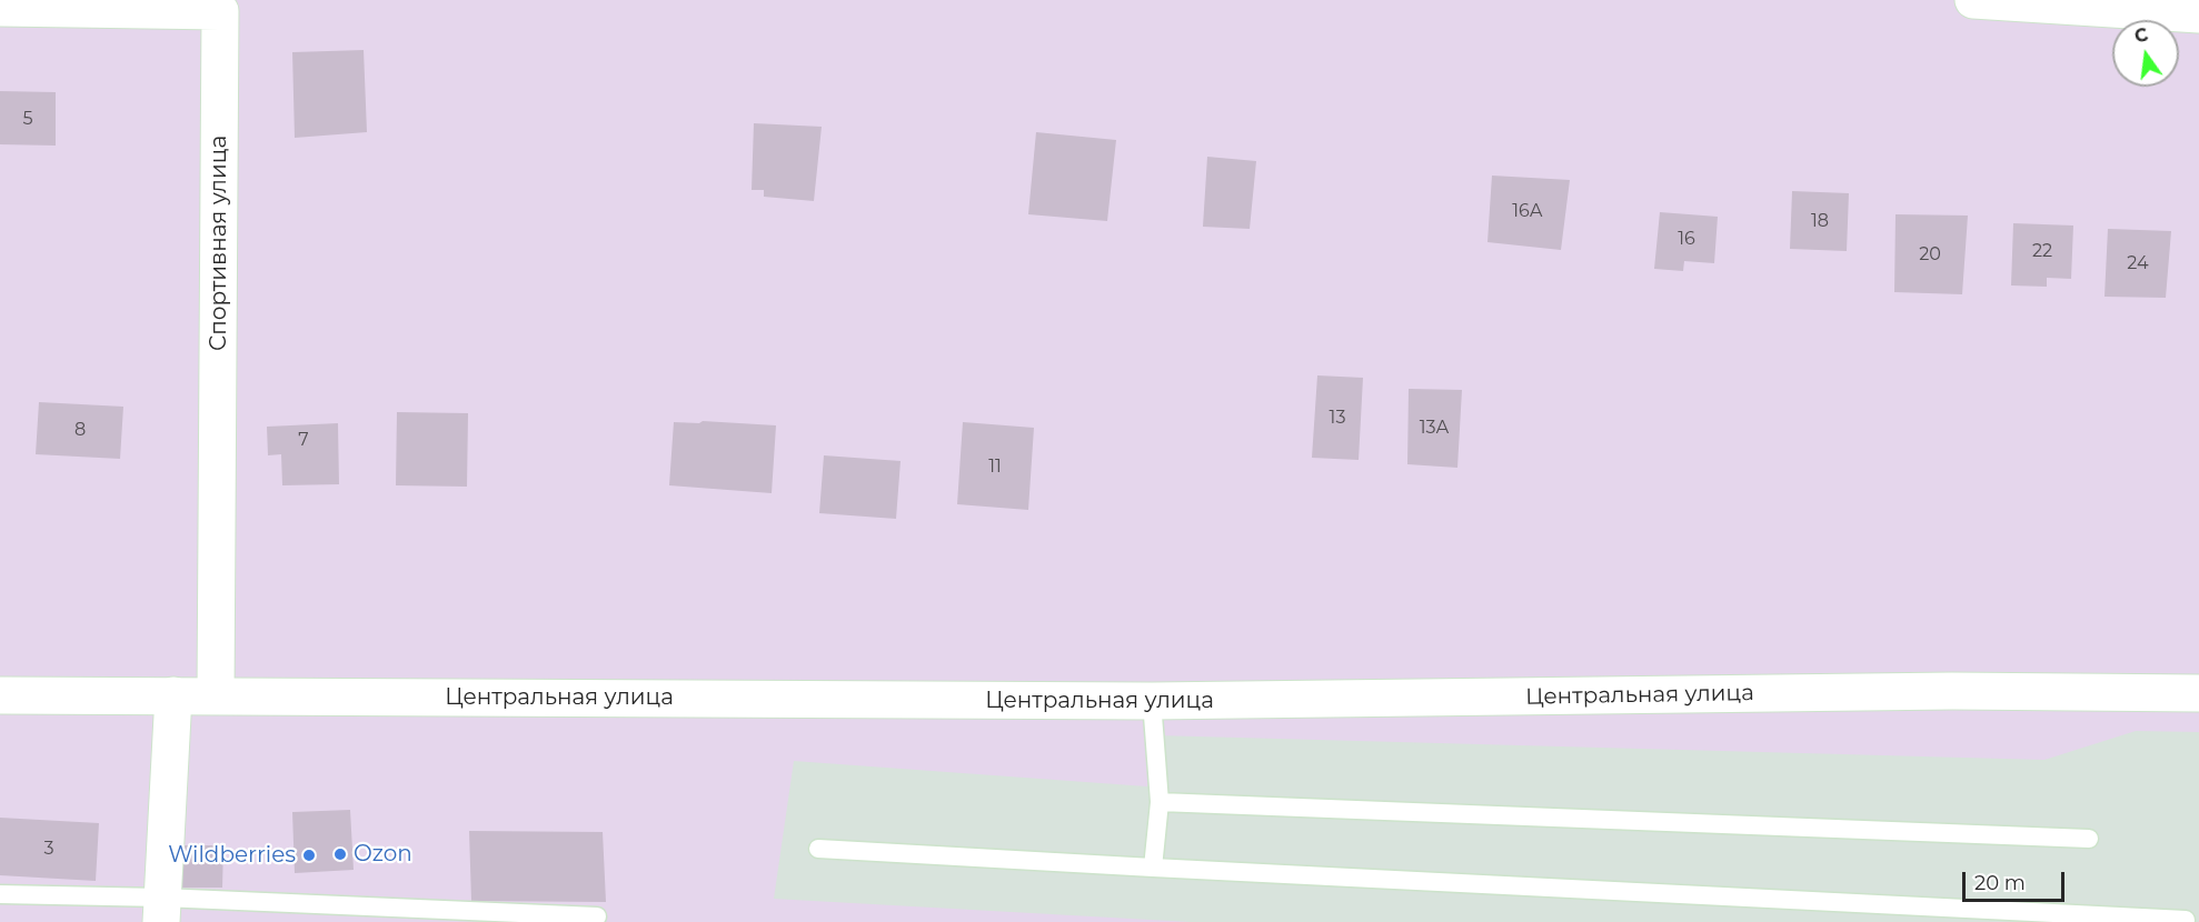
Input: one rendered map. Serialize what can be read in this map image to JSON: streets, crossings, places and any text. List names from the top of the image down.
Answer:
{
  "streets": {
    "street": ["Спортивная улица", "Центральная улица"]
  },
  "crossings": [
    ["Спортивная улица", "Центральная улица"]
  ],
  "places": ["Ozon", "Wildberries"],
  "house_numbers": [
    "5",
    "16А",
    "18",
    "16",
    "22",
    "20",
    "24",
    "13",
    "13А",
    "8",
    "7",
    "11",
    "3"
  ],
  "scale_bar": "20 m",
  "north": "top"
}
